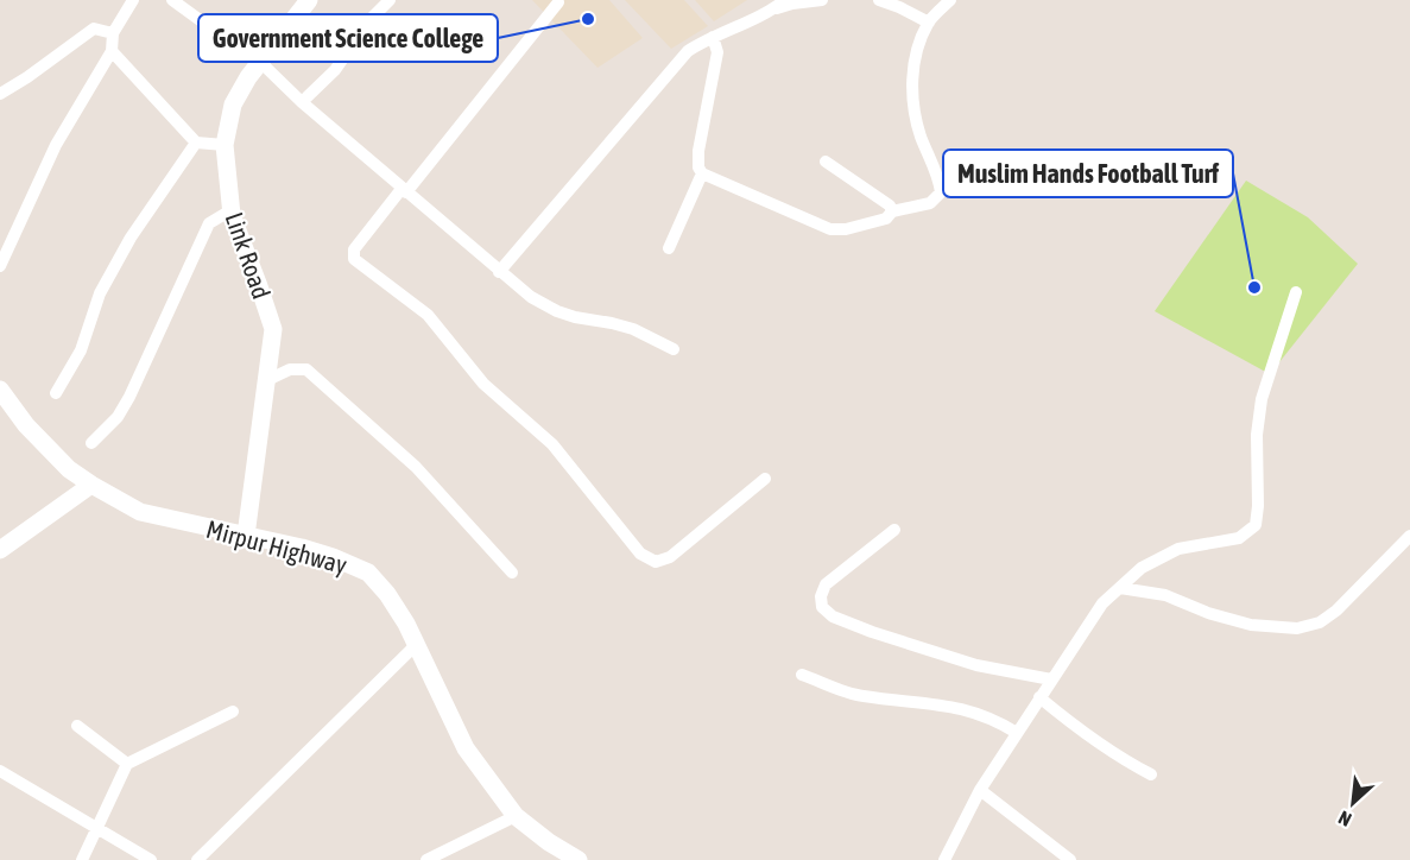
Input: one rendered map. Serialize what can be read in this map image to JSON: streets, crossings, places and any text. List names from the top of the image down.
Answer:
{
  "streets": {
    "main road": ["Link Road", "Mirpur Highway"]
  },
  "crossings": [
    ["Link Road", "Mirpur Highway"]
  ],
  "places": ["Government Science College", "Muslim Hands Football Turf"],
  "north": "bottom left"
}
